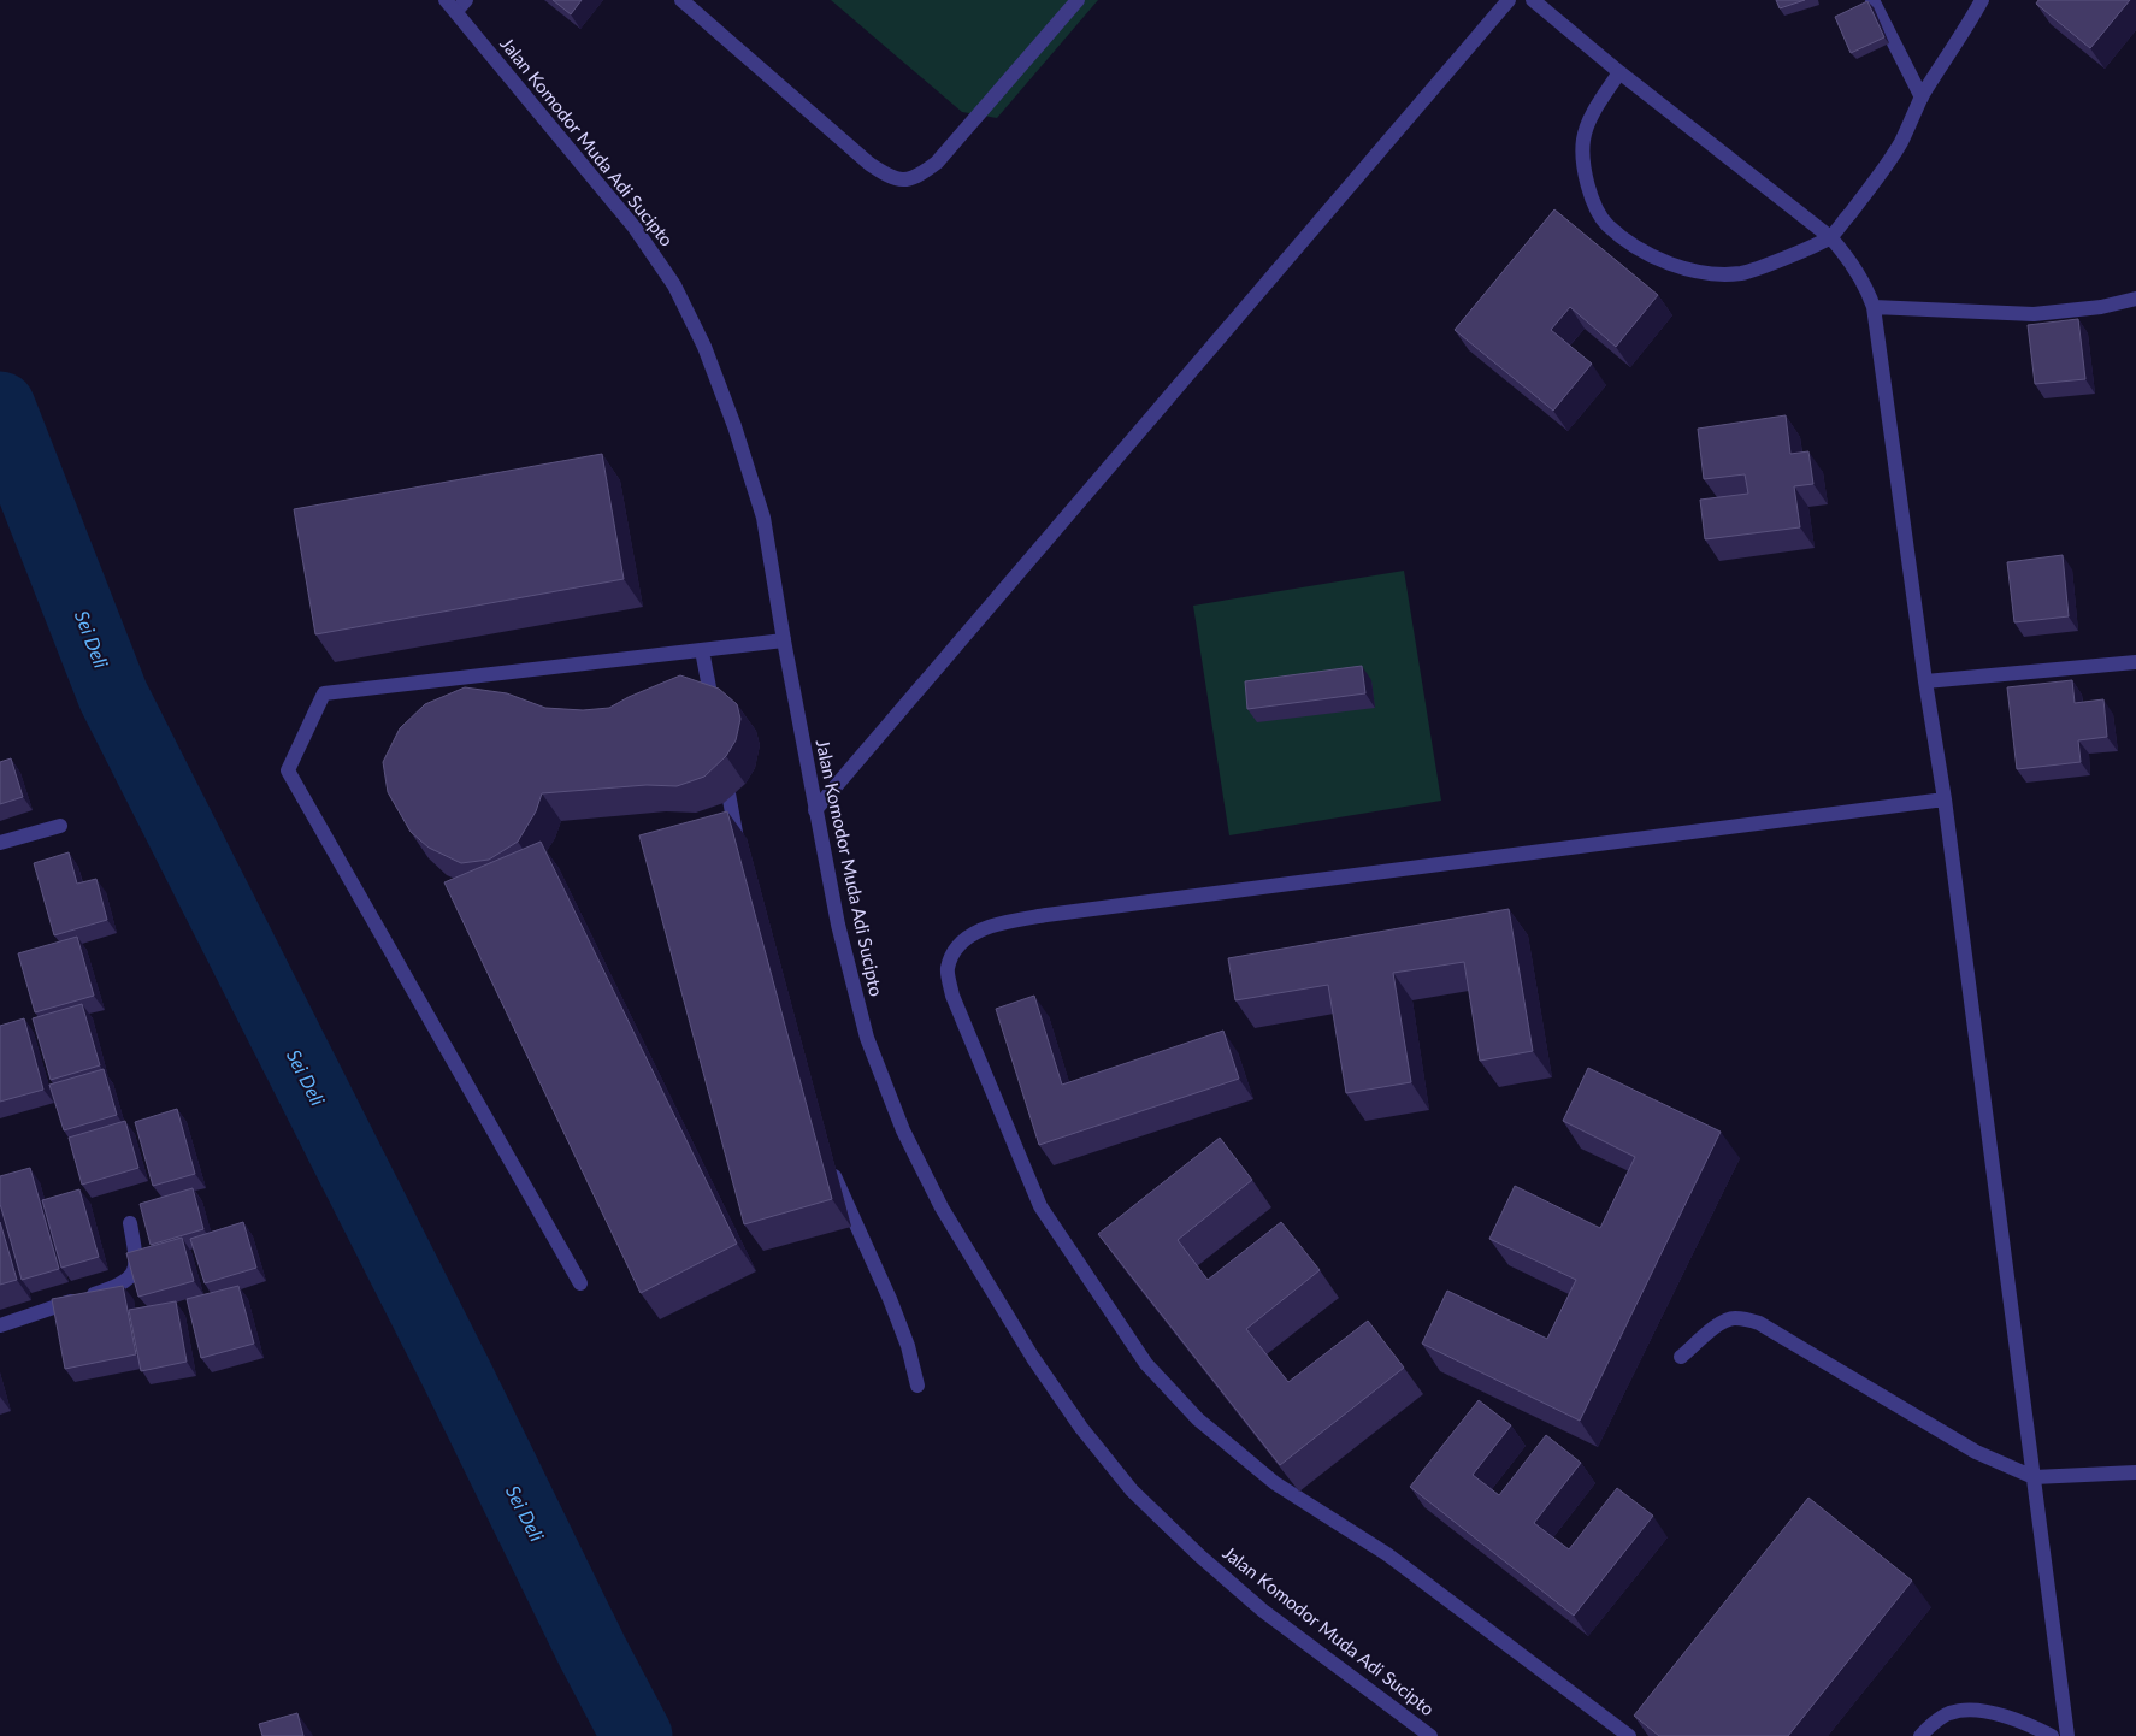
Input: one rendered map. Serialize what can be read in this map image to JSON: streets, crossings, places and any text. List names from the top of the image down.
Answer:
{
  "streets": {
    "street": ["Jalan Komodor Muda Adi Sucipto"]
  },
  "water": ["Sei Deli"]
}
